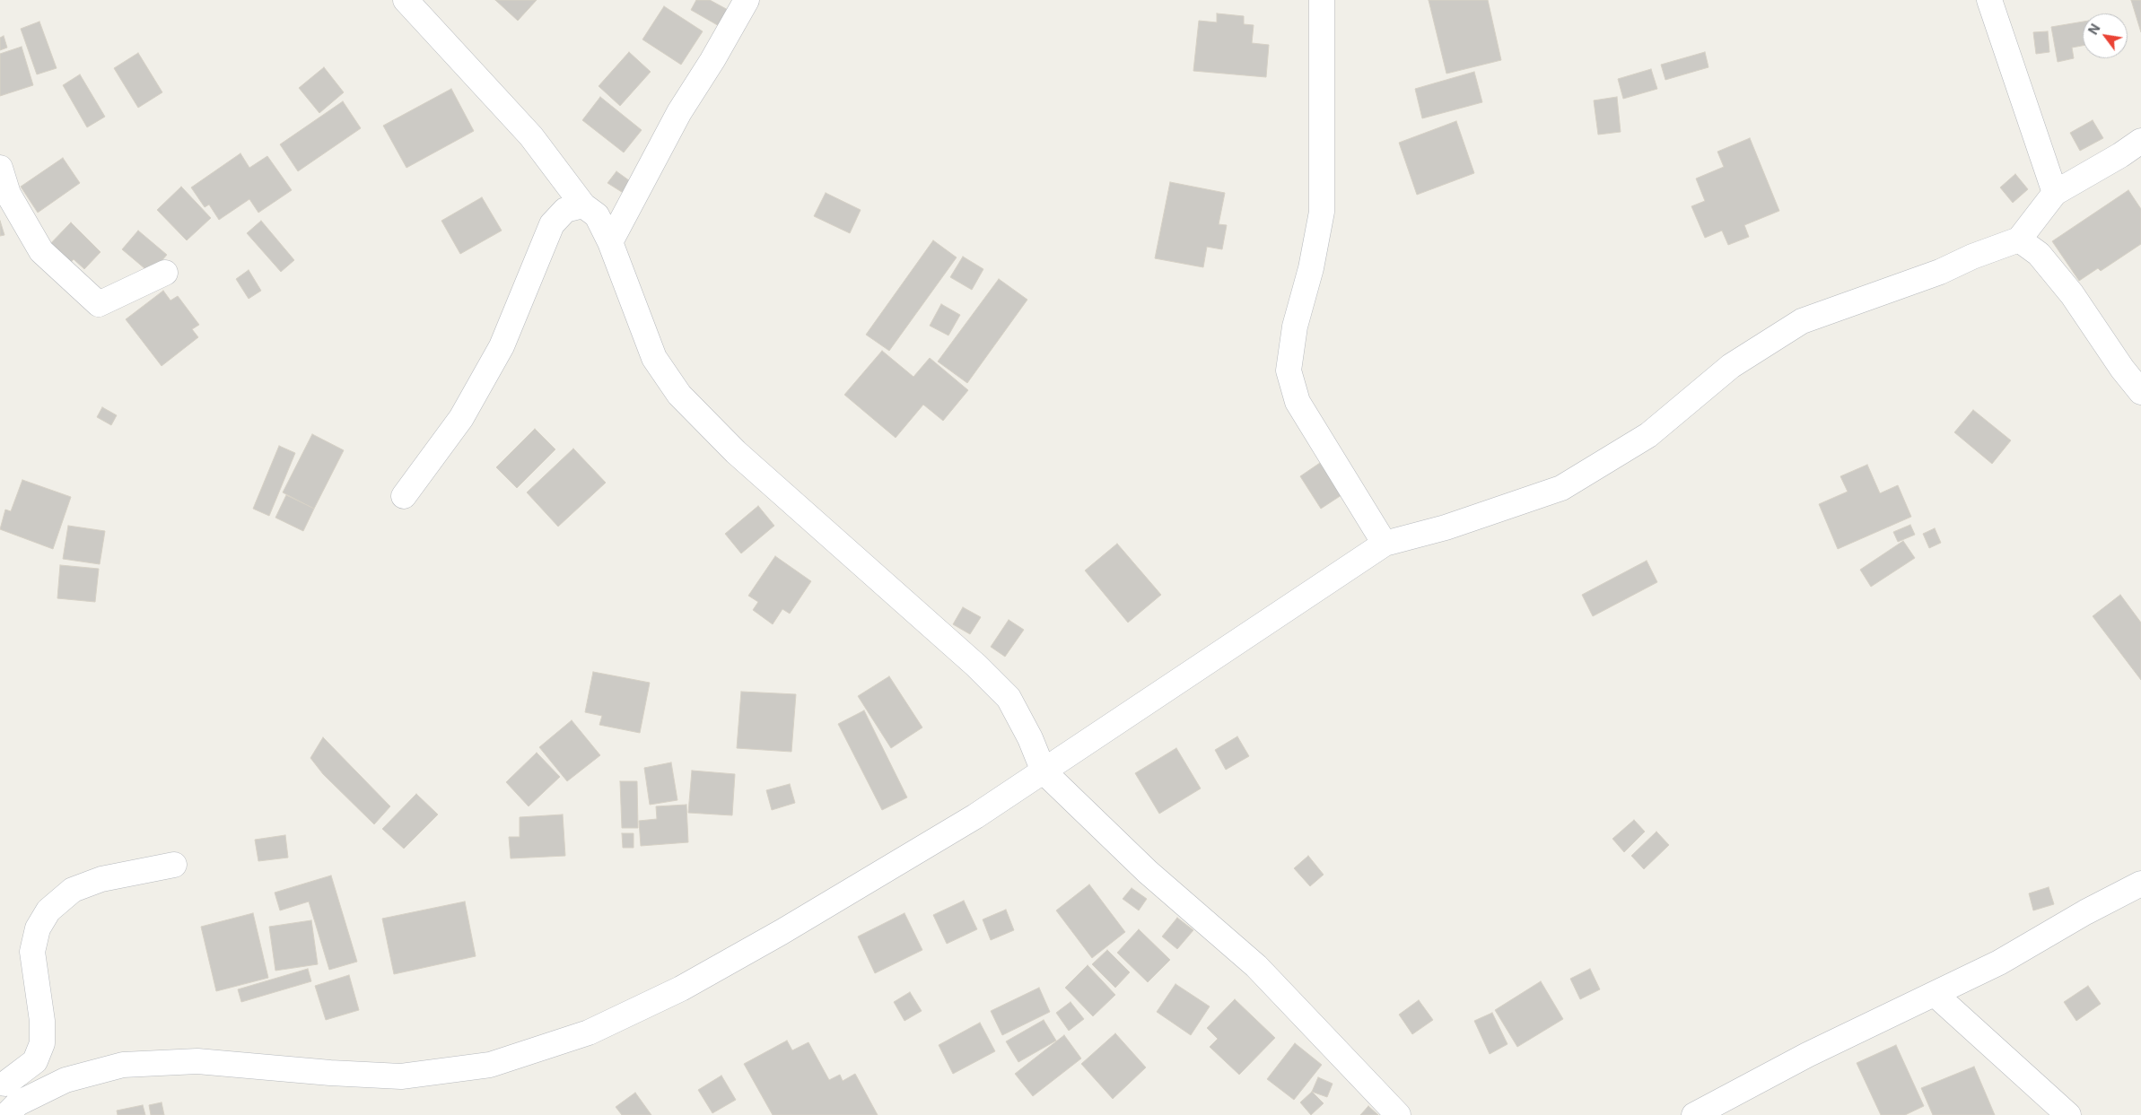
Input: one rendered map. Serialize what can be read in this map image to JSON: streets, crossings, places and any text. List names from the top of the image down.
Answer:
{
  "north": "top left"
}
